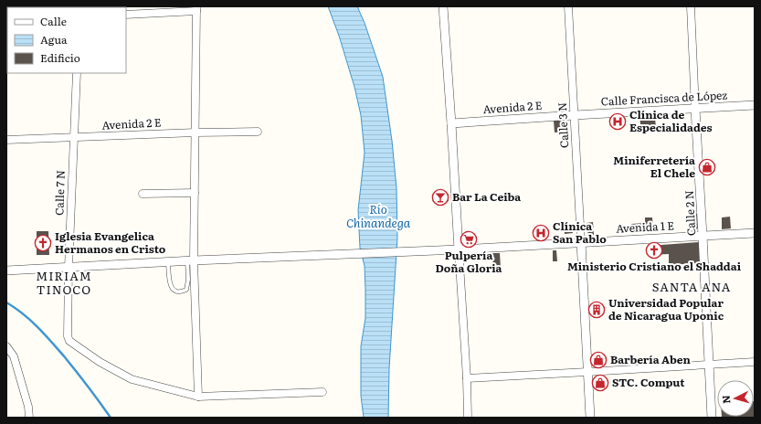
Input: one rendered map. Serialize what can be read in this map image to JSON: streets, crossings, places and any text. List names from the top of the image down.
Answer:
{
  "streets": {
    "street": [
      "Calle Francisca de López",
      "Avenida 2 E",
      "Calle 3 N",
      "Calle 7 N",
      "Calle 2 N",
      "Avenida 1 E"
    ]
  },
  "crossings": [
    ["Calle Francisca de López", "Avenida 2 E"],
    ["Calle Francisca de López", "Calle 3 N"],
    ["Calle Francisca de López", "Calle 2 N"],
    ["Avenida 2 E", "Calle 3 N"],
    ["Avenida 2 E", "Calle 7 N"],
    ["Calle 3 N", "Avenida 1 E"],
    ["Calle 7 N", "Avenida 1 E"],
    ["Calle 2 N", "Avenida 1 E"]
  ],
  "districts": ["MIRIAM TINOCO", "SANTA ANA"],
  "water": ["Río Chinandega"],
  "places": {
    "hospital": ["Clínica de Especialidades", "Clínica San Pablo"],
    "shop": ["Miniferretería El Chele", "Barbería Aben", "STC. Comput"],
    "bar": ["Bar La Ceiba"],
    "supermarket": ["Pulpería Doña Gloria"],
    "church": ["Iglesia Evangelica Hermanos en Cristo", "Ministerio Cristiano el Shaddai"],
    "building": ["Universidad Popular de Nicaragua Uponic"]
  },
  "legend": ["Calle", "Agua", "Edificio"],
  "north": "left"
}
